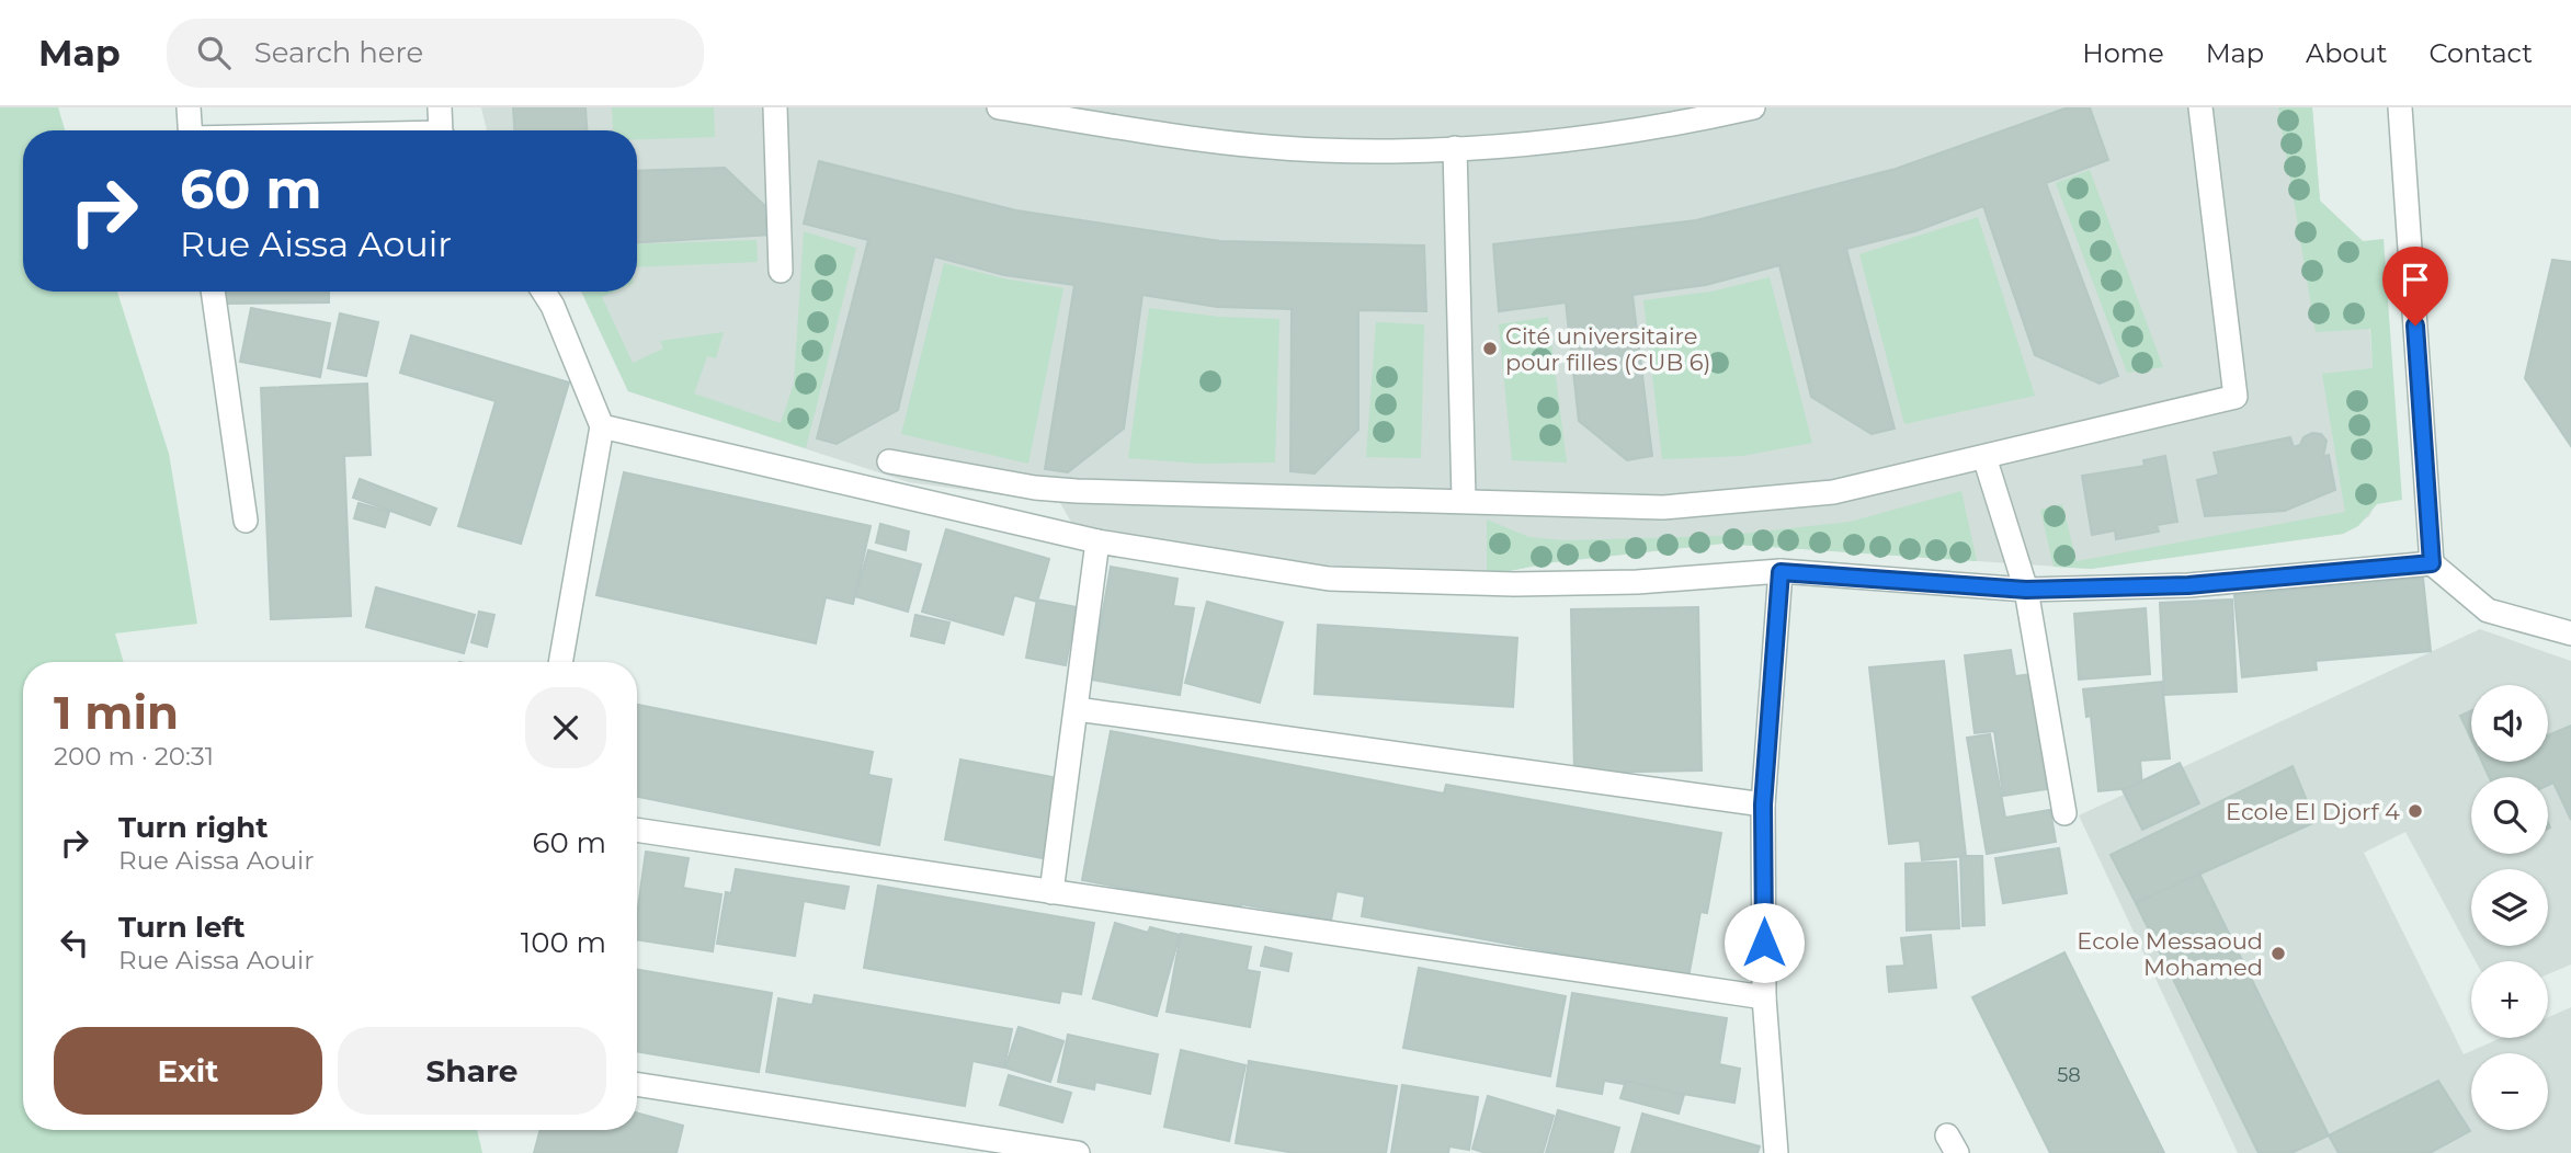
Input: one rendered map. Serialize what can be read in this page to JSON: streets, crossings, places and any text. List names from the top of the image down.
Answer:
{
  "places": ["Cité universitaire pour filles (CUB 6)", "Ecole El Djorf 4", "Ecole Messaoud Mohamed"],
  "house_numbers": ["58"],
  "page": {
    "header": "Map",
    "search": "Search here",
    "nav": [
      "Home",
      "Map",
      "About",
      "Contact"
    ],
    "turn": ["60 m", "Rue Aissa Aouir"],
    "heading": ["1 min", "200 m · 20:31"],
    "map_buttons": ["+", "−"],
    "list": [
      {
        "name": "Turn right",
        "note": "Rue Aissa Aouir",
        "value": "60 m"
      },
      {
        "name": "Turn left",
        "note": "Rue Aissa Aouir",
        "value": "100 m"
      }
    ],
    "buttons": ["Exit", "Share"]
  }
}
